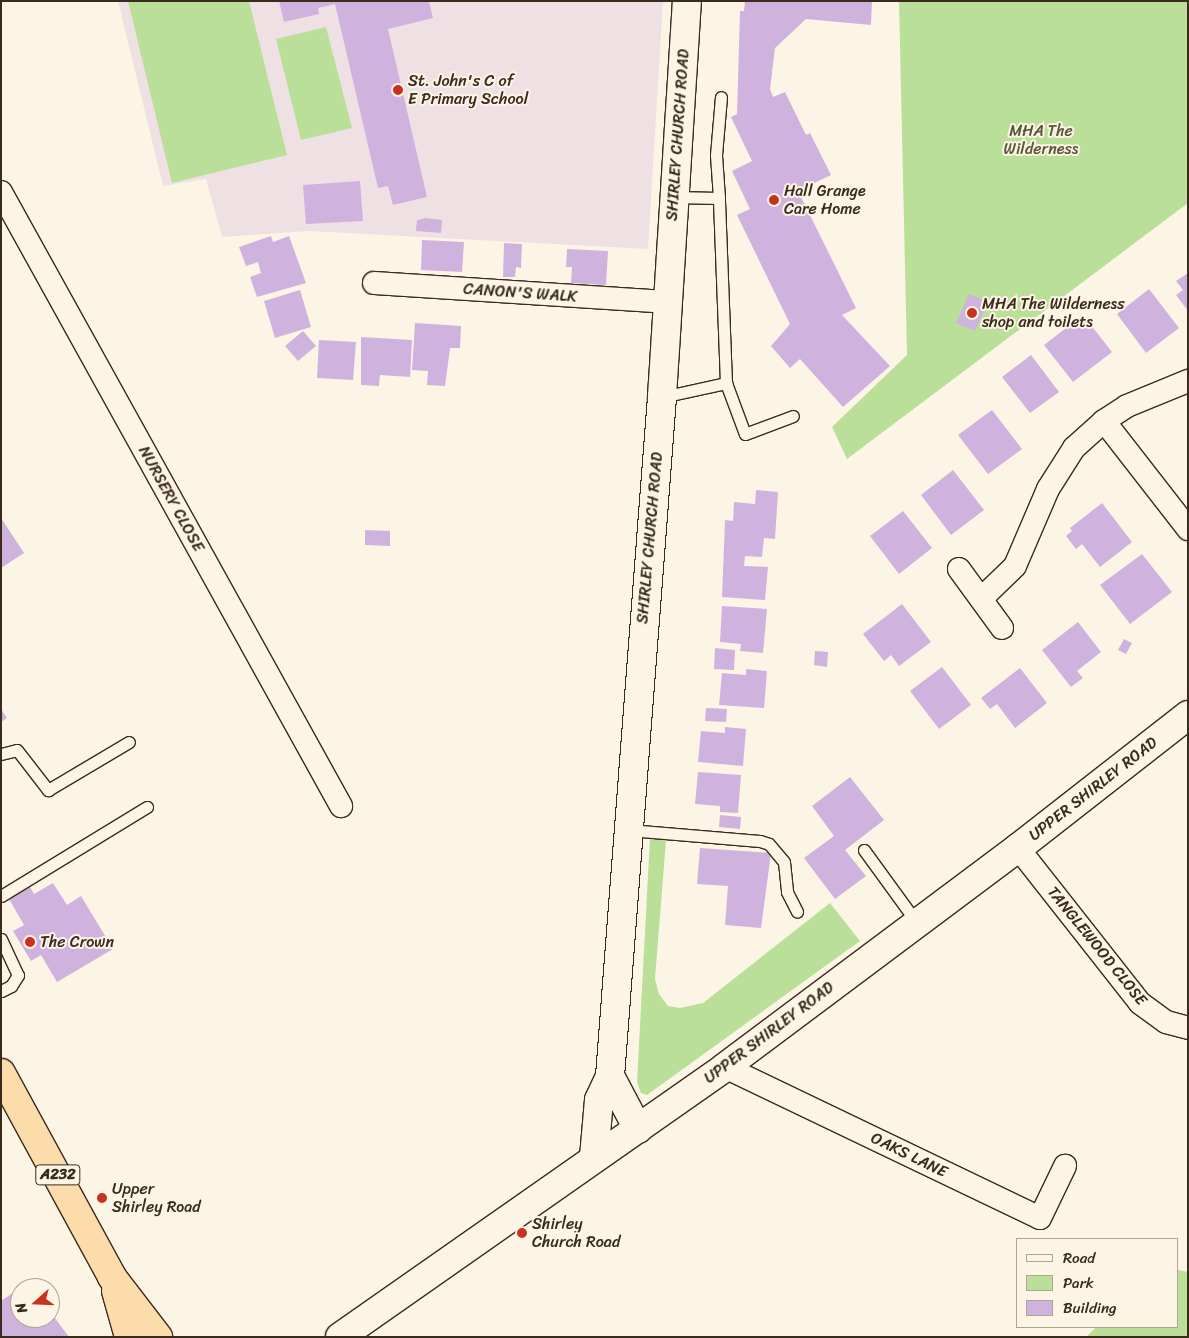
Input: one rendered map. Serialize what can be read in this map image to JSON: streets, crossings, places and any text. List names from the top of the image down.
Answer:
{
  "streets": {
    "highway": ["A232"],
    "street": [
      "SHIRLEY CHURCH ROAD",
      "CANON'S WALK",
      "NURSERY CLOSE",
      "UPPER SHIRLEY ROAD",
      "TANGLEWOOD CLOSE",
      "OAKS LANE"
    ]
  },
  "crossings": [
    ["SHIRLEY CHURCH ROAD", "CANON'S WALK"],
    ["SHIRLEY CHURCH ROAD", "UPPER SHIRLEY ROAD"],
    ["UPPER SHIRLEY ROAD", "TANGLEWOOD CLOSE"],
    ["UPPER SHIRLEY ROAD", "OAKS LANE"]
  ],
  "parks": ["MHA The Wilderness"],
  "places": [
    "St. John's C of E Primary School",
    "Hall Grange Care Home",
    "MHA The Wilderness shop and toilets",
    "The Crown",
    "Upper Shirley Road",
    "Shirley Church Road"
  ],
  "legend": ["Road", "Park", "Building"],
  "north": "left"
}
